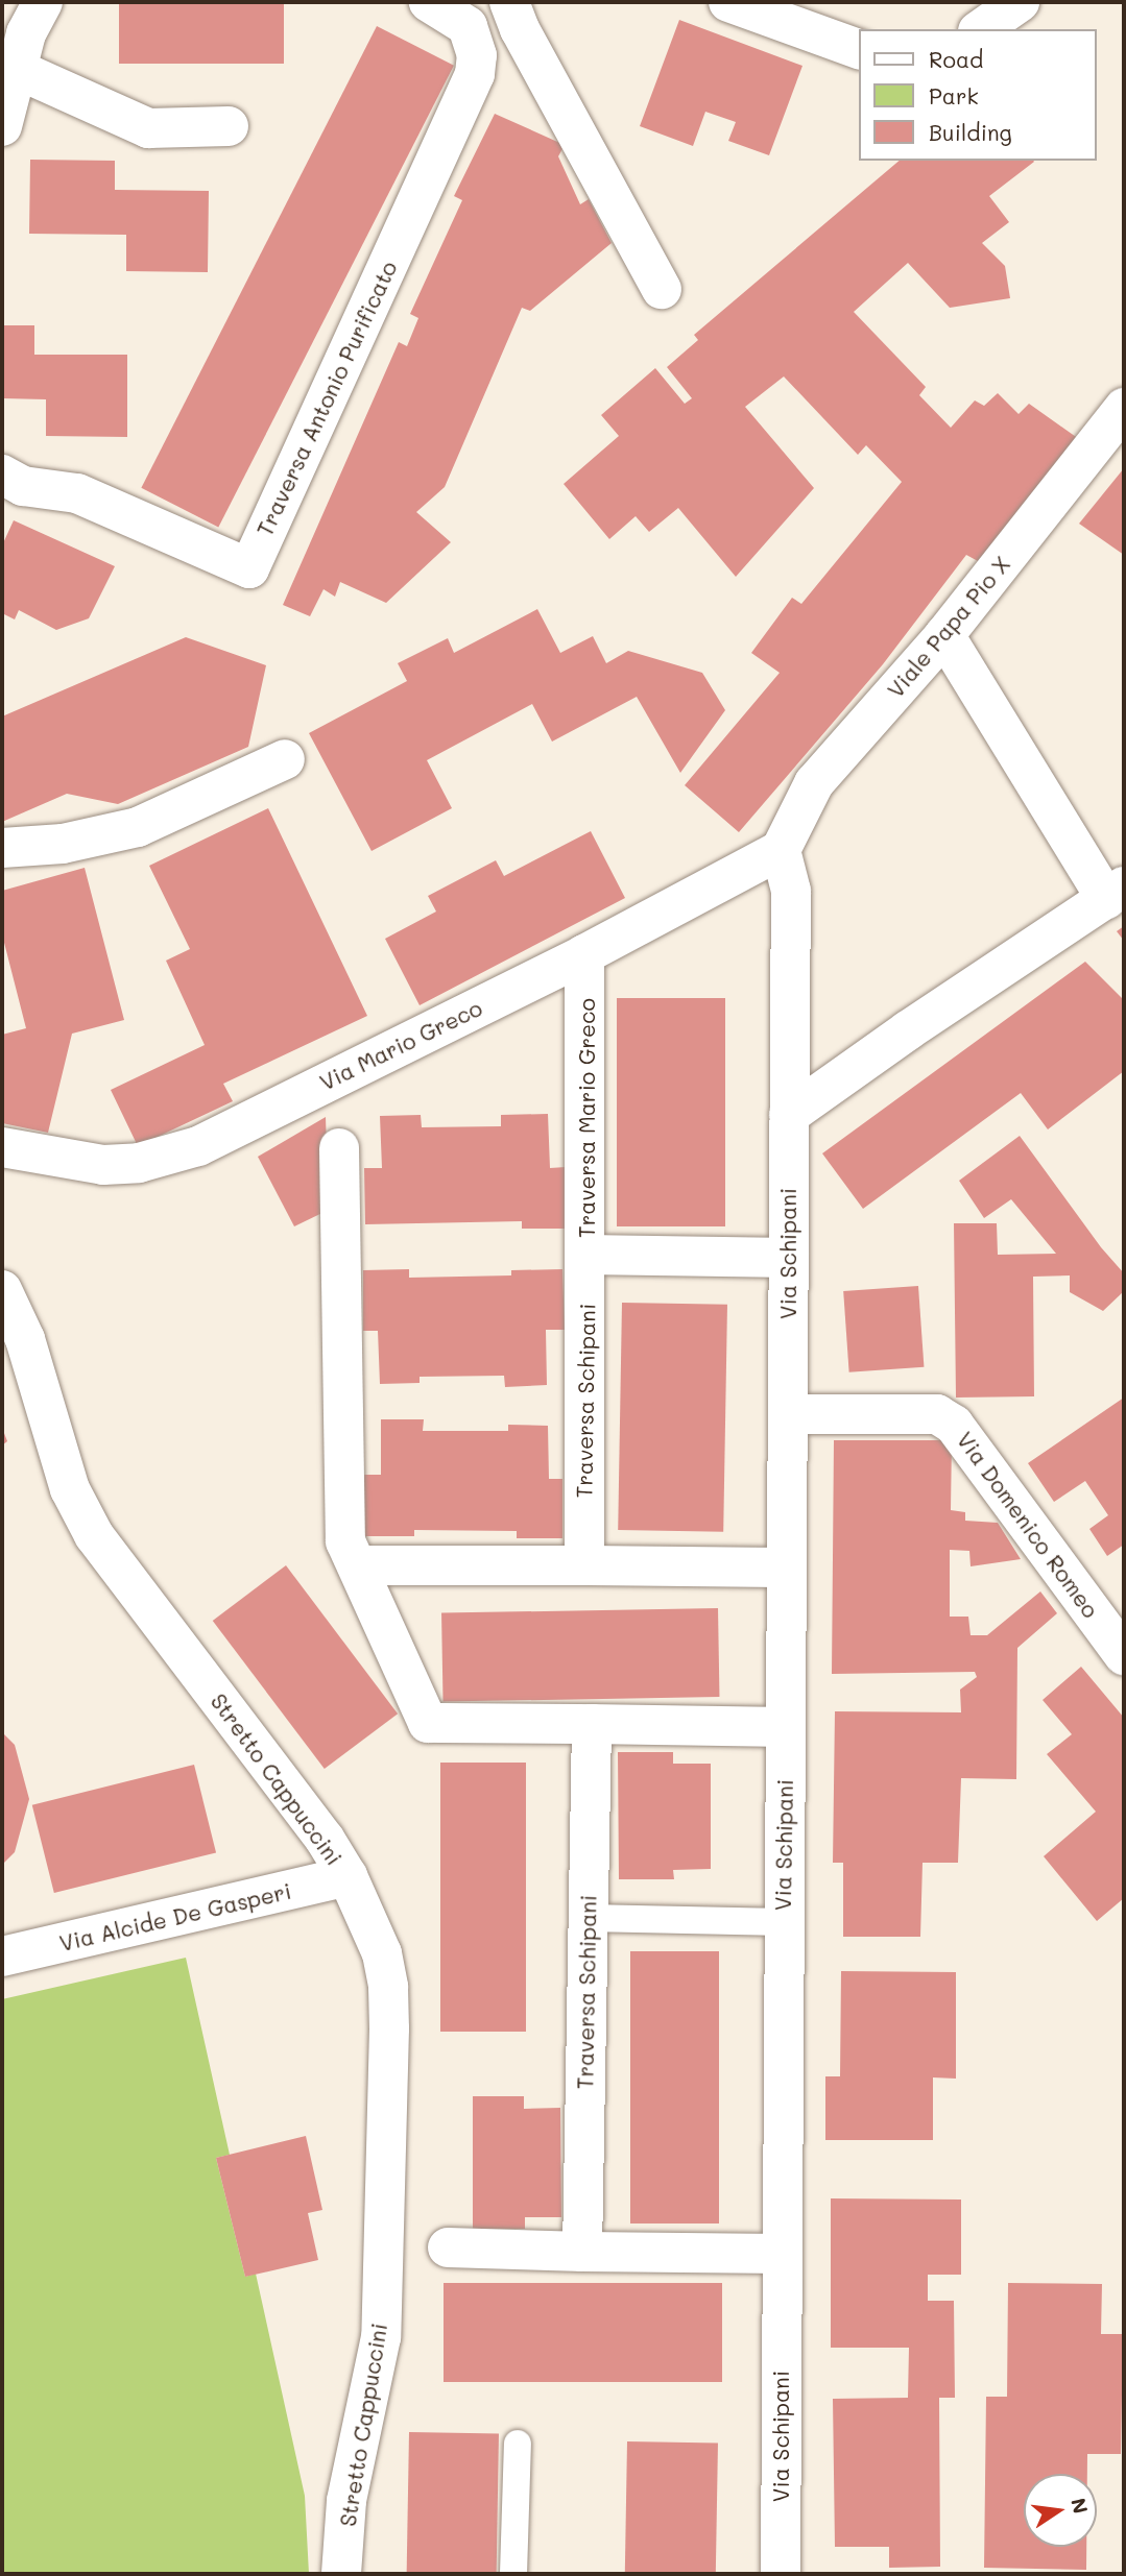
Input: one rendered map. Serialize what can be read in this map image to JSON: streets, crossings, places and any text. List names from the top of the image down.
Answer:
{
  "streets": {
    "street": [
      "Traversa Antonio Purificato",
      "Viale Papa Pio X",
      "Via Mario Greco",
      "Traversa Mario Greco",
      "Via Schipani",
      "Traversa Schipani",
      "Via Domenico Romeo",
      "Stretto Cappuccini",
      "Via Alcide De Gasperi"
    ]
  },
  "crossings": [
    ["Viale Papa Pio X", "Via Mario Greco"],
    ["Viale Papa Pio X", "Via Schipani"],
    ["Via Mario Greco", "Traversa Mario Greco"],
    ["Via Mario Greco", "Via Schipani"],
    ["Traversa Mario Greco", "Via Schipani"],
    ["Traversa Mario Greco", "Traversa Schipani"],
    ["Via Schipani", "Via Domenico Romeo"],
    ["Stretto Cappuccini", "Via Alcide De Gasperi"]
  ],
  "legend": ["Road", "Park", "Building"],
  "north": "right"
}
